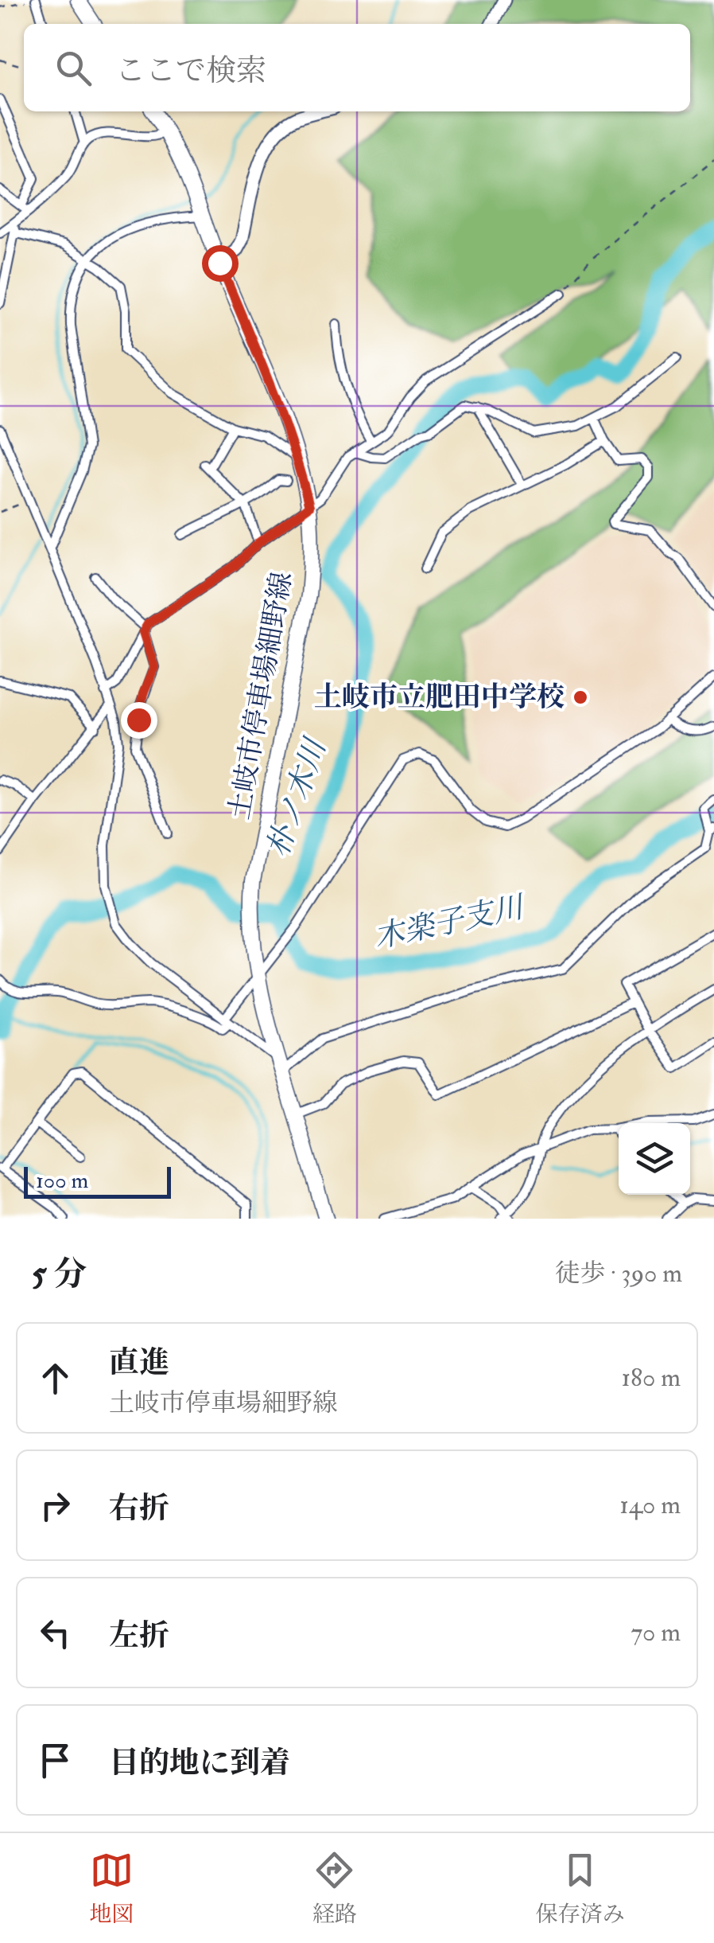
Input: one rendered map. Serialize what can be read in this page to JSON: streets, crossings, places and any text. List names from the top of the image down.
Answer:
{
  "streets": {
    "main road": ["土岐市停車場細野線"]
  },
  "water": ["朴ノ木川", "木楽子支川"],
  "places": ["土岐市立肥田中学校"],
  "scale_bar": "100 m",
  "page": {
    "search": "ここで検索",
    "scale": "100 m",
    "heading": ["5 分", "徒歩 · 390 m"],
    "list": [
      ["直進", "土岐市停車場細野線", "180 m"],
      ["右折", "140 m"],
      ["左折", "70 m"],
      "目的地に到着"
    ],
    "nav": ["地図", "経路", "保存済み"]
  }
}
